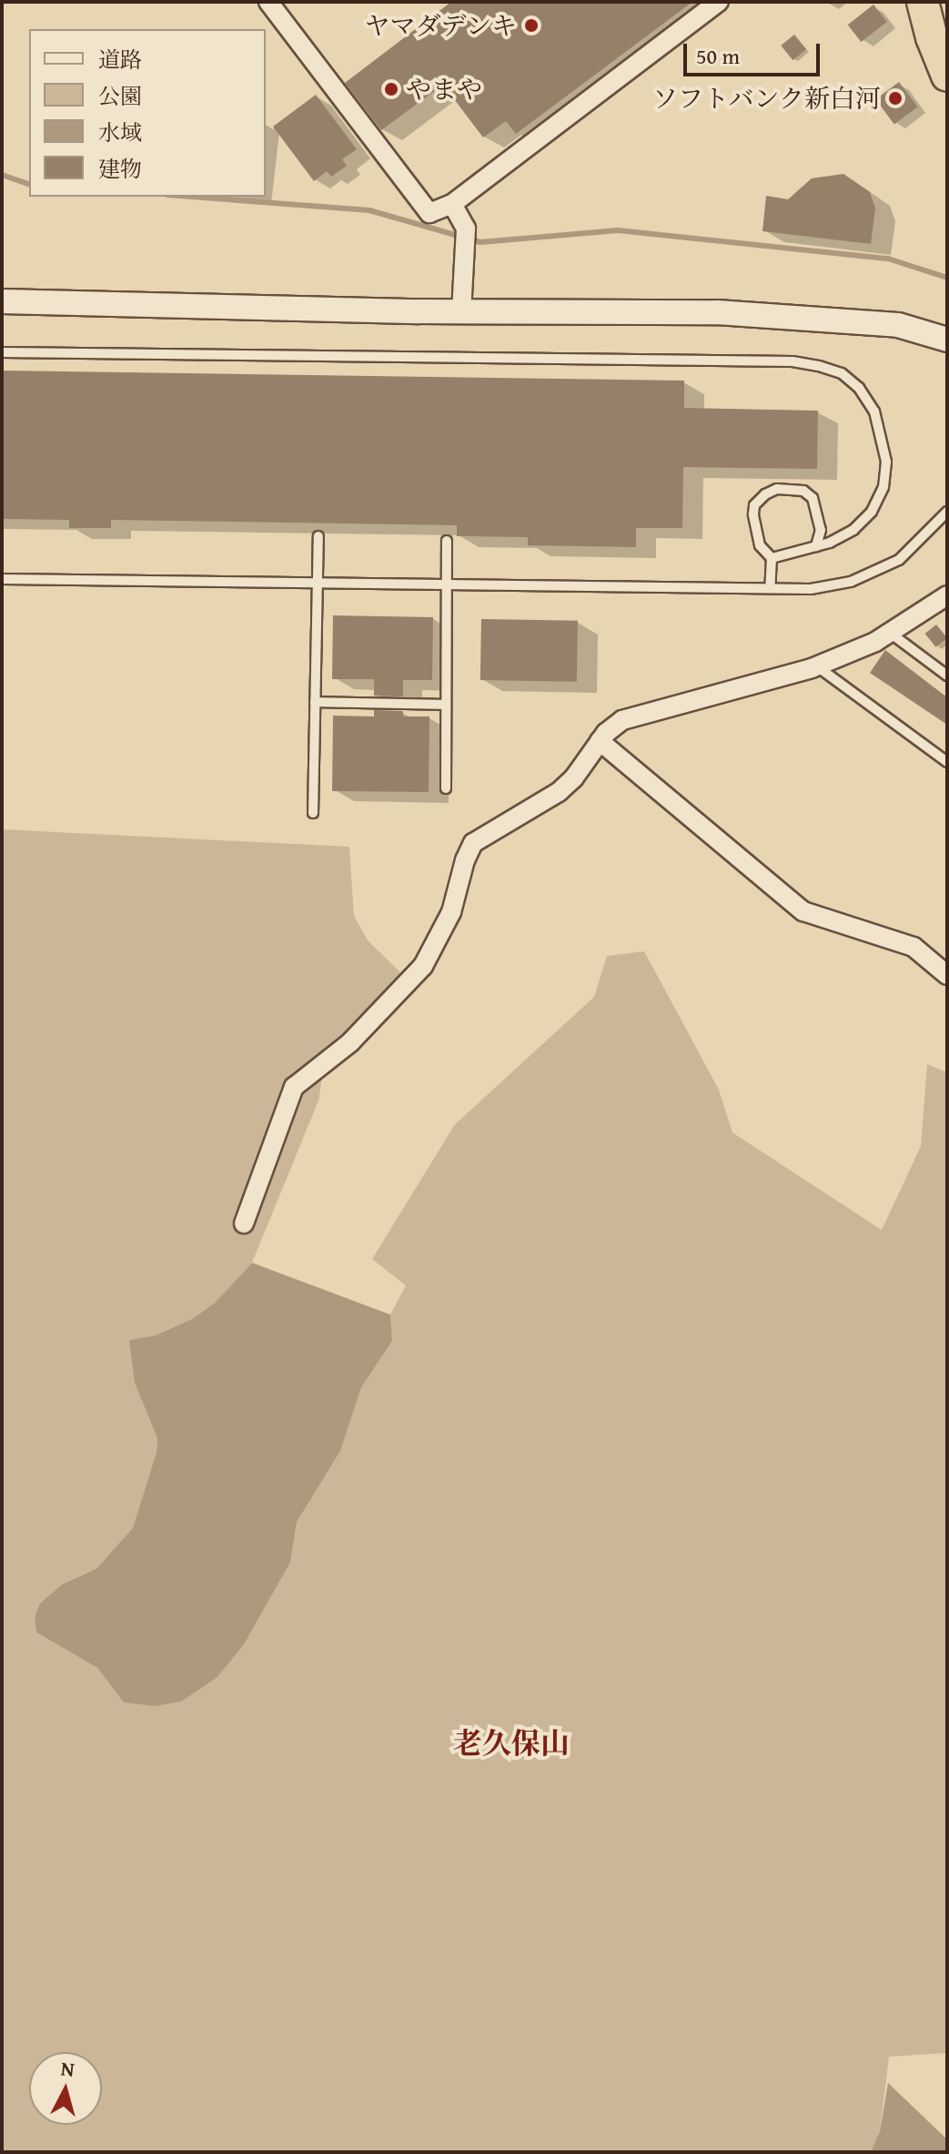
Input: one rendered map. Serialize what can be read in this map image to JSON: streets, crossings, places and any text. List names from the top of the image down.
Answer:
{
  "districts": ["老久保山"],
  "places": ["ヤマダデンキ", "やまや", "ソフトバンク新白河"],
  "legend": [
    "道路",
    "公園",
    "水域",
    "建物"
  ],
  "scale_bar": "50 m",
  "north": "top"
}
